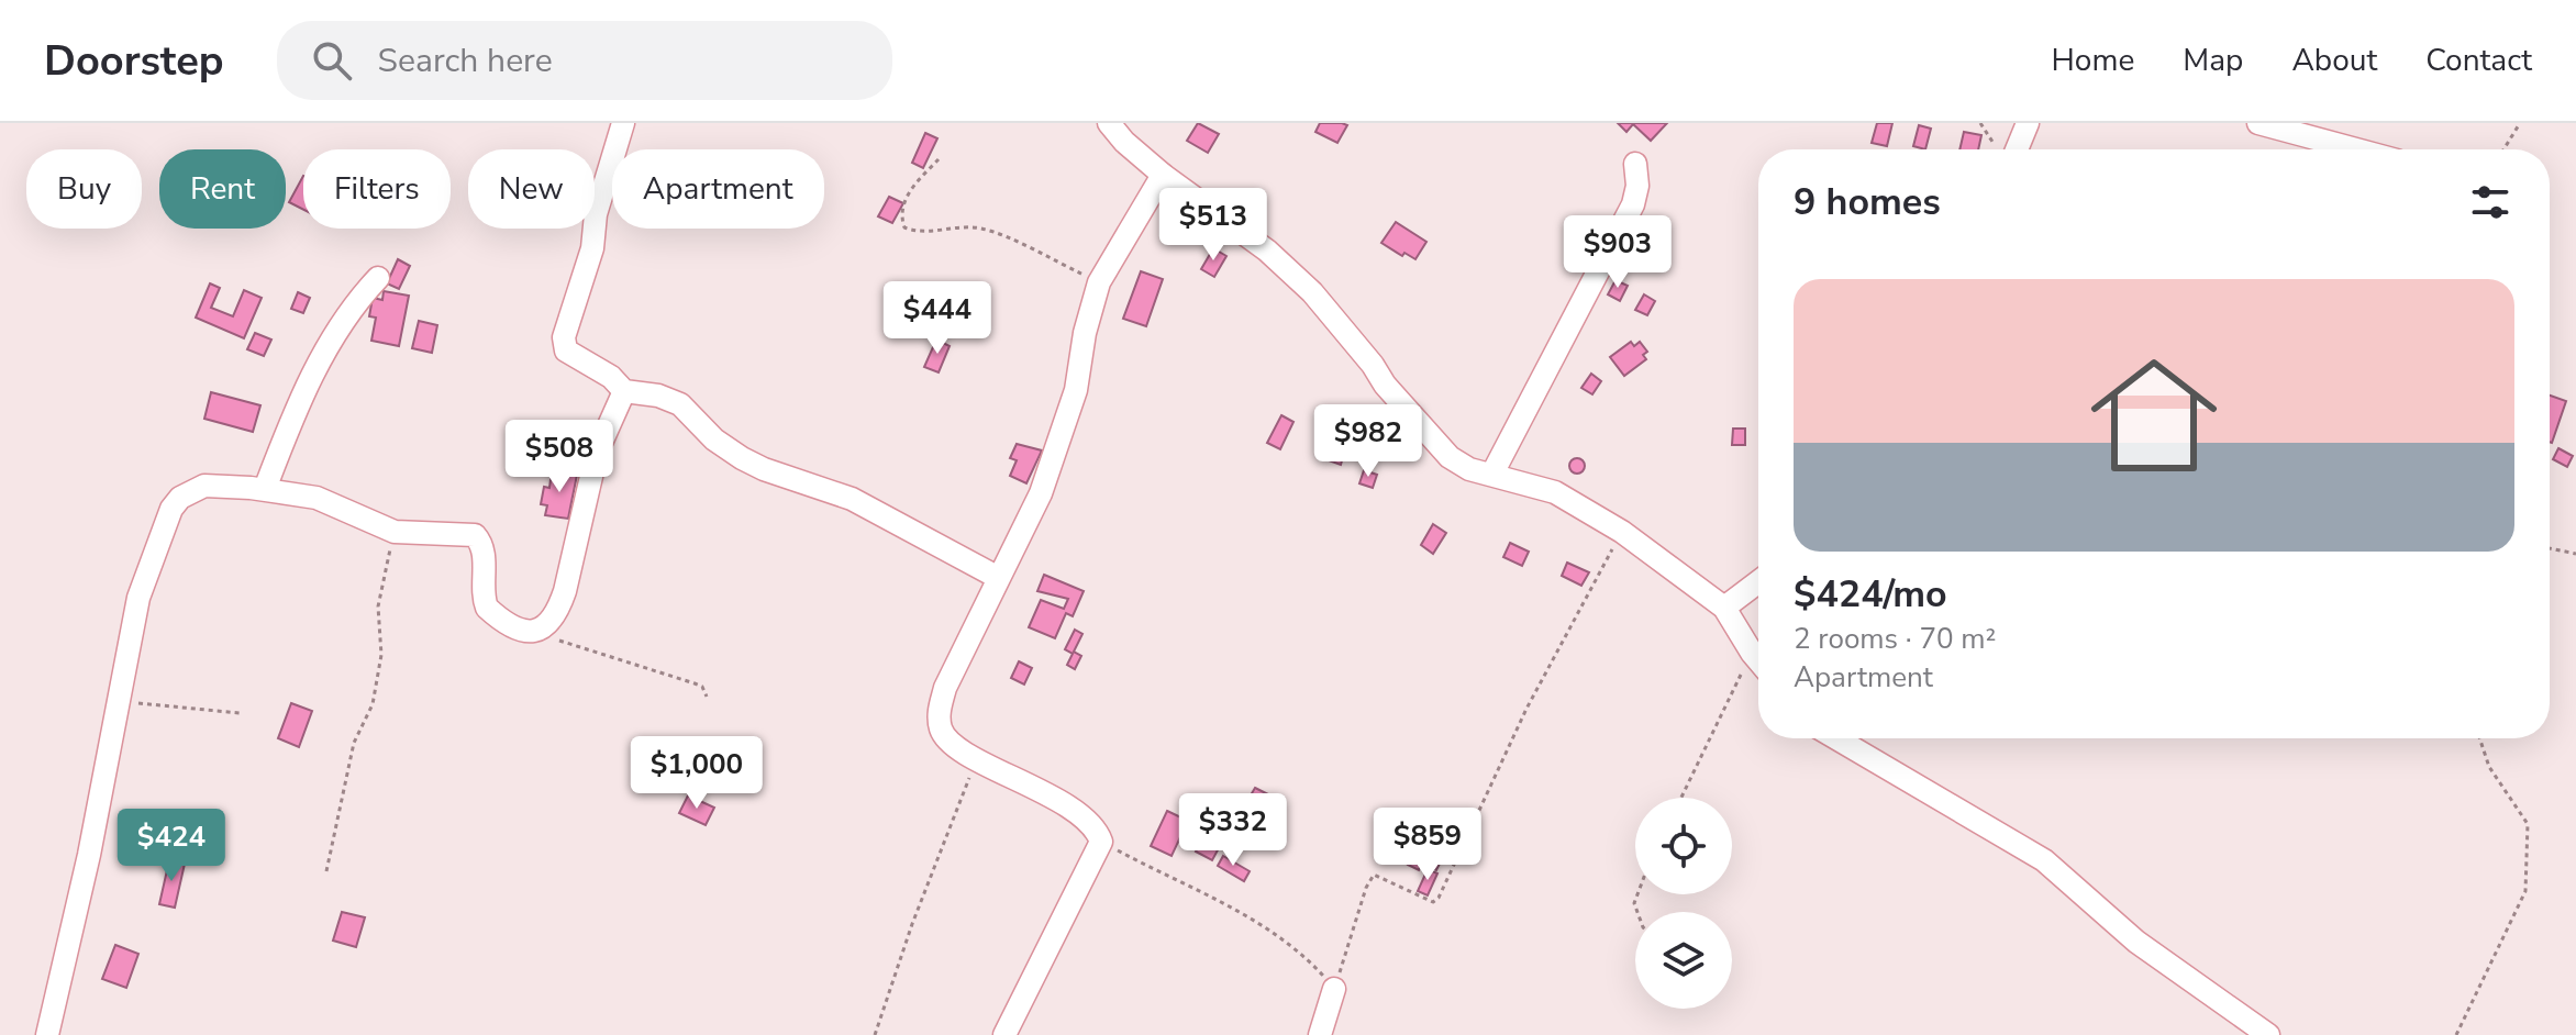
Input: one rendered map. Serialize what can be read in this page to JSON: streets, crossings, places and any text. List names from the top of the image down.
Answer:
{
  "page": {
    "header": "Doorstep",
    "search": "Search here",
    "nav": [
      "Home",
      "Map",
      "About",
      "Contact"
    ],
    "chip": [
      "Buy",
      "Rent",
      "Filters",
      "New",
      "Apartment"
    ],
    "heading": "9 homes",
    "price": [
      "$513",
      "$903",
      "$444",
      "$982",
      "$508",
      "$1,000",
      "$332",
      "$859",
      "$424"
    ],
    "list": [
      {
        "name": "$424/mo",
        "note": "2 rooms · 70 m² · Apartment"
      }
    ]
  }
}
